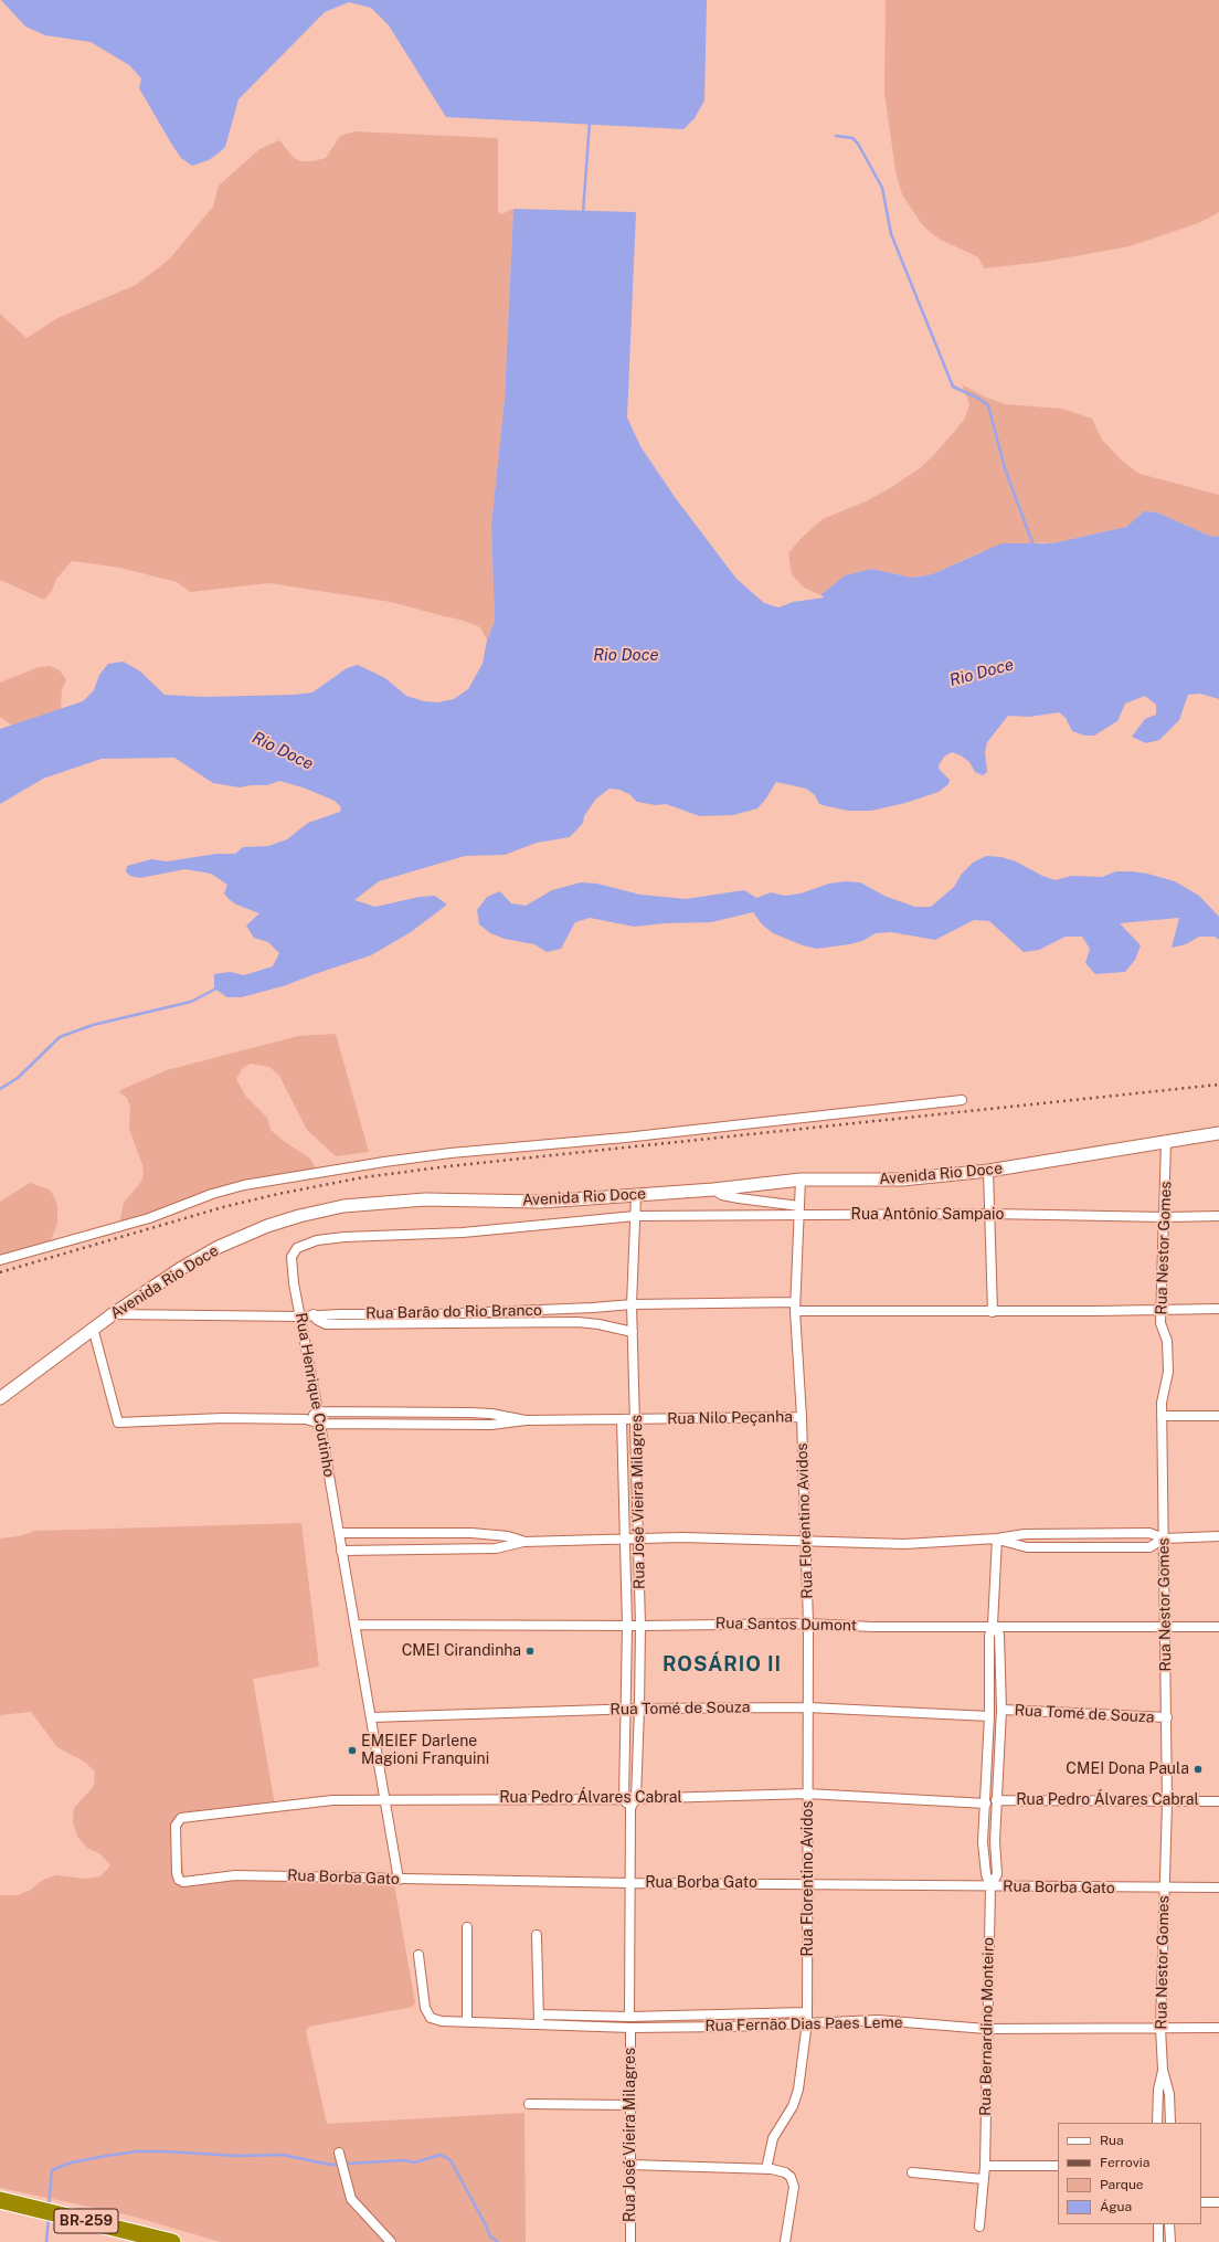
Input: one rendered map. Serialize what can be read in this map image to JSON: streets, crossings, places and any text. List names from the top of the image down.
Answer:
{
  "streets": {
    "highway": ["BR-259"],
    "street": [
      "Avenida Rio Doce",
      "Rua Antônio Sampaio",
      "Rua Nestor Gomes",
      "Rua Barão do Rio Branco",
      "Rua Henrique Coutinho",
      "Rua Nilo Peçanha",
      "Rua José Vieira Milagres",
      "Rua Florentino Avidos",
      "Rua Santos Dumont",
      "Rua Tomé de Souza",
      "Rua Pedro Álvares Cabral",
      "Rua Borba Gato",
      "Rua Fernão Dias Paes Leme",
      "Rua Bernardino Monteiro"
    ]
  },
  "crossings": [
    ["Avenida Rio Doce", "Rua Nestor Gomes"],
    ["Avenida Rio Doce", "Rua Barão do Rio Branco"],
    ["Avenida Rio Doce", "Rua Nilo Peçanha"],
    ["Avenida Rio Doce", "Rua José Vieira Milagres"],
    ["Avenida Rio Doce", "Rua Florentino Avidos"],
    ["Rua Antônio Sampaio", "Rua Nestor Gomes"],
    ["Rua Antônio Sampaio", "Rua Henrique Coutinho"],
    ["Rua Antônio Sampaio", "Rua José Vieira Milagres"],
    ["Rua Antônio Sampaio", "Rua Florentino Avidos"],
    ["Rua Nestor Gomes", "Rua Santos Dumont"],
    ["Rua Nestor Gomes", "Rua Tomé de Souza"],
    ["Rua Nestor Gomes", "Rua Pedro Álvares Cabral"],
    ["Rua Nestor Gomes", "Rua Borba Gato"],
    ["Rua Nestor Gomes", "Rua Fernão Dias Paes Leme"],
    ["Rua Barão do Rio Branco", "Rua Henrique Coutinho"],
    ["Rua Barão do Rio Branco", "Rua José Vieira Milagres"],
    ["Rua Barão do Rio Branco", "Rua Florentino Avidos"],
    ["Rua Henrique Coutinho", "Rua Nilo Peçanha"],
    ["Rua Henrique Coutinho", "Rua José Vieira Milagres"],
    ["Rua Henrique Coutinho", "Rua Santos Dumont"],
    ["Rua Henrique Coutinho", "Rua Tomé de Souza"],
    ["Rua Henrique Coutinho", "Rua Pedro Álvares Cabral"],
    ["Rua Henrique Coutinho", "Rua Borba Gato"],
    ["Rua Nilo Peçanha", "Rua José Vieira Milagres"],
    ["Rua Nilo Peçanha", "Rua Florentino Avidos"],
    ["Rua José Vieira Milagres", "Rua Santos Dumont"],
    ["Rua José Vieira Milagres", "Rua Tomé de Souza"],
    ["Rua José Vieira Milagres", "Rua Pedro Álvares Cabral"],
    ["Rua José Vieira Milagres", "Rua Borba Gato"],
    ["Rua José Vieira Milagres", "Rua Fernão Dias Paes Leme"],
    ["Rua Florentino Avidos", "Rua Santos Dumont"],
    ["Rua Florentino Avidos", "Rua Tomé de Souza"],
    ["Rua Florentino Avidos", "Rua Pedro Álvares Cabral"],
    ["Rua Florentino Avidos", "Rua Borba Gato"],
    ["Rua Florentino Avidos", "Rua Fernão Dias Paes Leme"],
    ["Rua Santos Dumont", "Rua Bernardino Monteiro"],
    ["Rua Tomé de Souza", "Rua Bernardino Monteiro"],
    ["Rua Pedro Álvares Cabral", "Rua Borba Gato"],
    ["Rua Pedro Álvares Cabral", "Rua Bernardino Monteiro"],
    ["Rua Borba Gato", "Rua Bernardino Monteiro"],
    ["Rua Fernão Dias Paes Leme", "Rua Bernardino Monteiro"]
  ],
  "districts": ["ROSÁRIO II"],
  "water": ["Rio Doce"],
  "places": ["CMEI Cirandinha", "EMEIEF Darlene Magioni Franquini", "CMEI Dona Paula"],
  "legend": [
    "Rua",
    "Ferrovia",
    "Parque",
    "Água"
  ]
}
